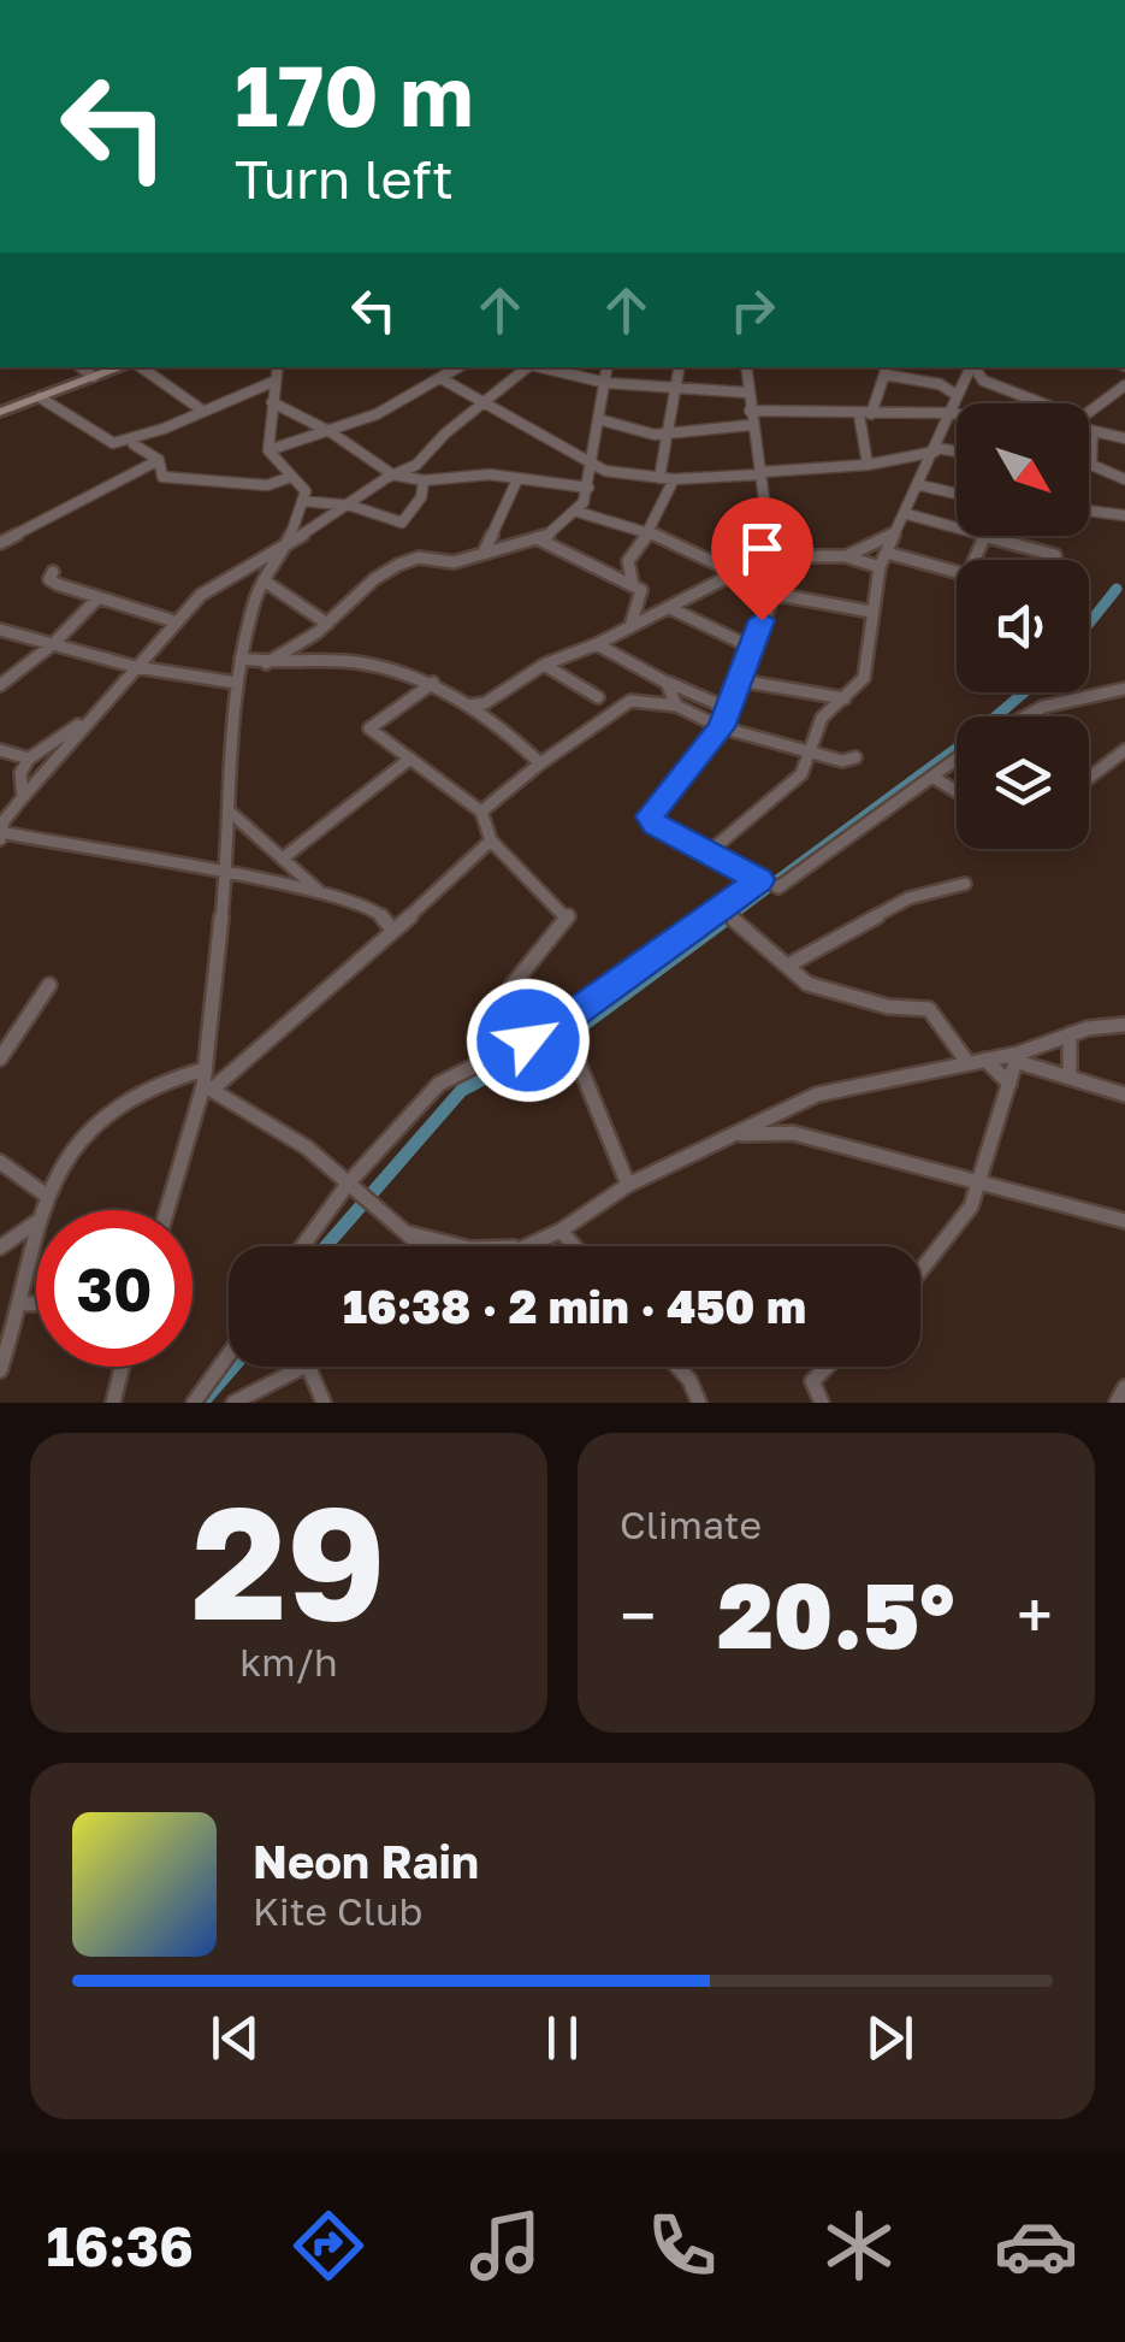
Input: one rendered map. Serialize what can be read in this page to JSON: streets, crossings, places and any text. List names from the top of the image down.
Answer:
{
  "north": "bottom right",
  "page": {
    "turn": ["170 m", "Turn left"],
    "limit": "30",
    "trip": "16:38 · 2 min · 450 m",
    "tile": [
      ["29", "km/h"],
      "Climate"
    ],
    "heat": ["−", "20.5°", "+"],
    "song": ["Neon Rain", "Kite Club"],
    "tabs": "16:36"
  }
}
